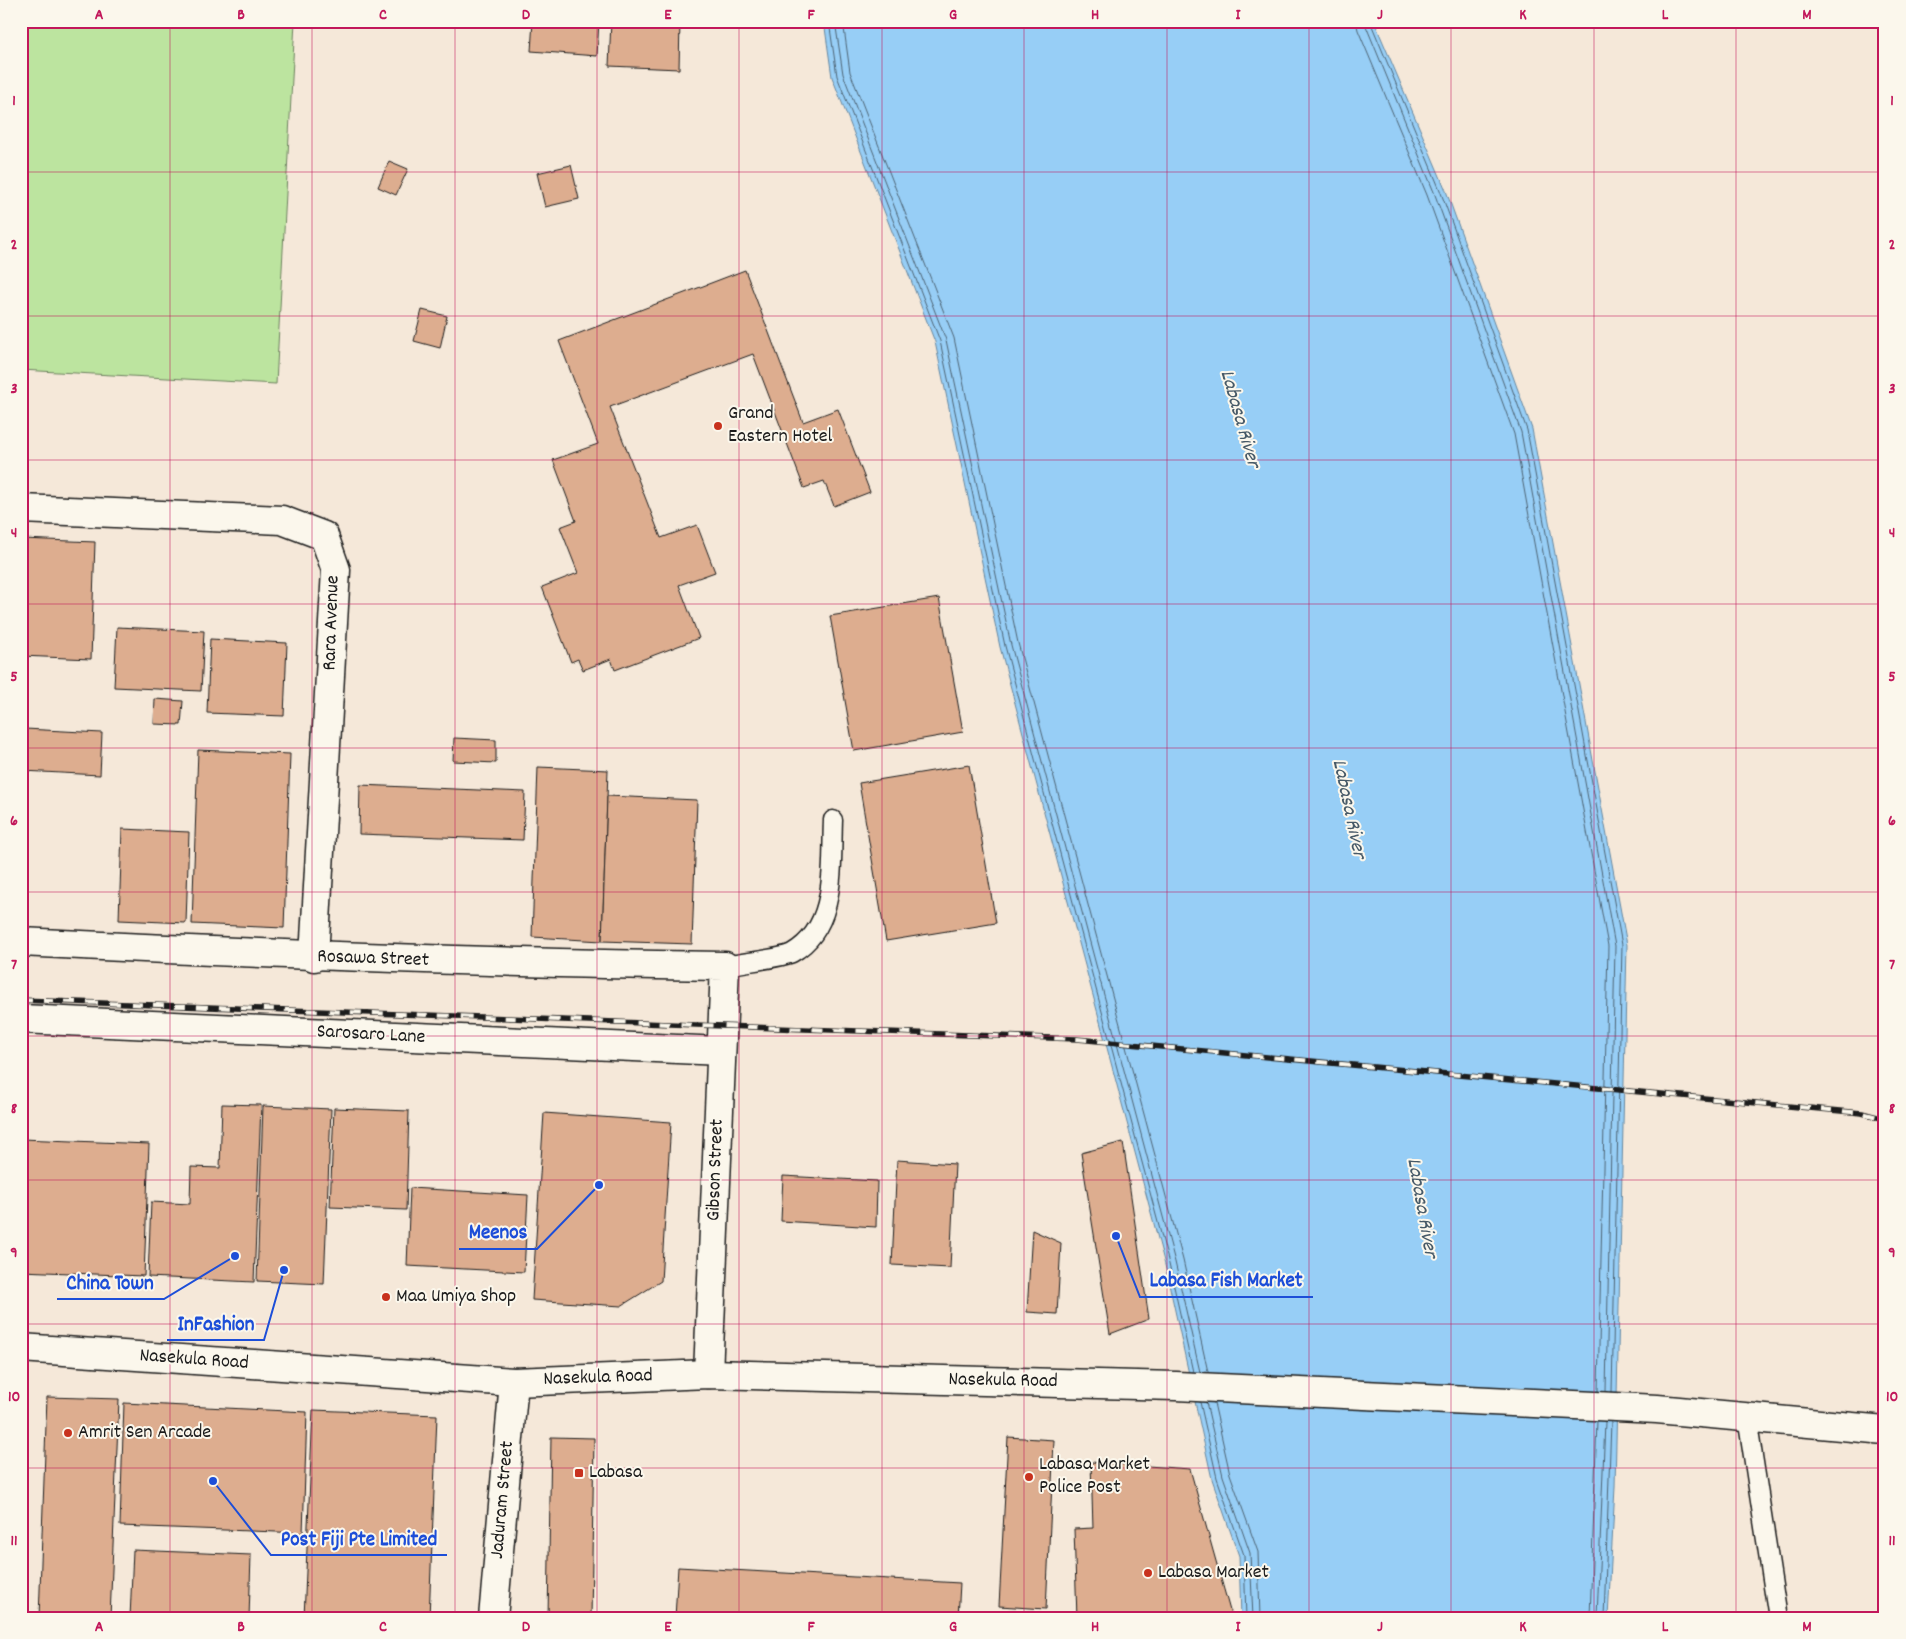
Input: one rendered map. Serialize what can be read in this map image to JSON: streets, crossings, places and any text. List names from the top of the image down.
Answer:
{
  "streets": {
    "street": [
      "Rara Avenue",
      "Rosawa Street",
      "Sarosaro Lane",
      "Gibson Street",
      "Nasekula Road",
      "Jaduram Street"
    ]
  },
  "crossings": [
    ["Rara Avenue", "Rosawa Street"],
    ["Rosawa Street", "Gibson Street"],
    ["Sarosaro Lane", "Gibson Street"],
    ["Gibson Street", "Nasekula Road"],
    ["Nasekula Road", "Jaduram Street"]
  ],
  "water": ["Labasa River"],
  "places": {
    "other": [
      "Grand Eastern Hotel",
      "Meenos",
      "Labasa Fish Market",
      "China Town",
      "InFashion",
      "Maa Umiya Shop",
      "Amrit Sen Arcade",
      "Labasa Market Police Post",
      "Post Fiji Pte Limited",
      "Labasa Market"
    ],
    "transit": ["Labasa"]
  },
  "grid": {
    "columns": [
      "A",
      "B",
      "C",
      "D",
      "E",
      "F",
      "G",
      "H",
      "I",
      "J",
      "K",
      "L",
      "M"
    ],
    "rows": [
      "1",
      "2",
      "3",
      "4",
      "5",
      "6",
      "7",
      "8",
      "9",
      "10",
      "11"
    ]
  }
}
